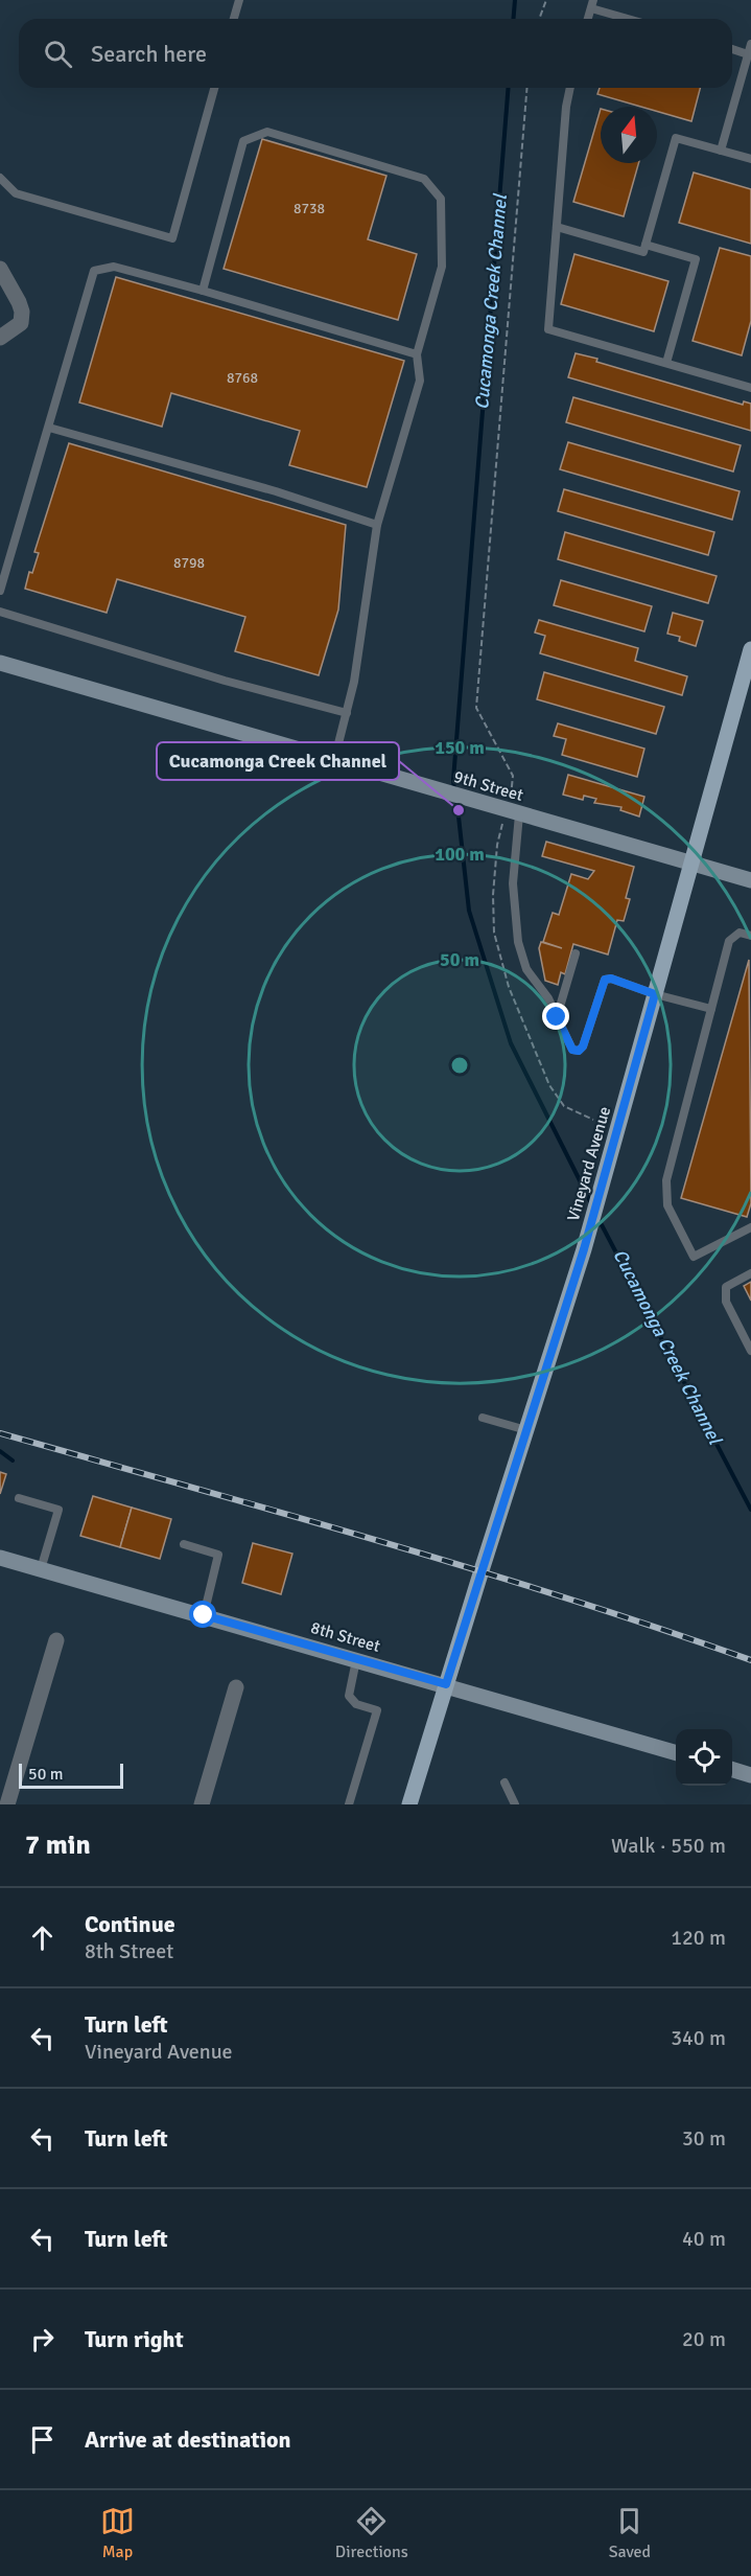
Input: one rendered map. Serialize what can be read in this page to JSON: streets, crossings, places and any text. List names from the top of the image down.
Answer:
{
  "streets": {
    "main road": ["Vineyard Avenue"],
    "street": ["9th Street", "8th Street"]
  },
  "crossings": [
    ["9th Street", "Vineyard Avenue"],
    ["Vineyard Avenue", "8th Street"]
  ],
  "water": ["Cucamonga Creek Channel"],
  "places": ["Cucamonga Creek Channel"],
  "house_numbers": ["8738", "8768", "8798"],
  "scale_bar": "50 m",
  "north": "top",
  "page": {
    "search": "Search here",
    "scale": "50 m",
    "heading": ["7 min", "Walk · 550 m"],
    "list": [
      ["Continue", "8th Street", "120 m"],
      ["Turn left", "Vineyard Avenue", "340 m"],
      ["Turn left", "30 m"],
      ["Turn left", "40 m"],
      ["Turn right", "20 m"],
      "Arrive at destination"
    ],
    "nav": ["Map", "Directions", "Saved"]
  },
  "rings": ["150 m", "100 m", "50 m"]
}
